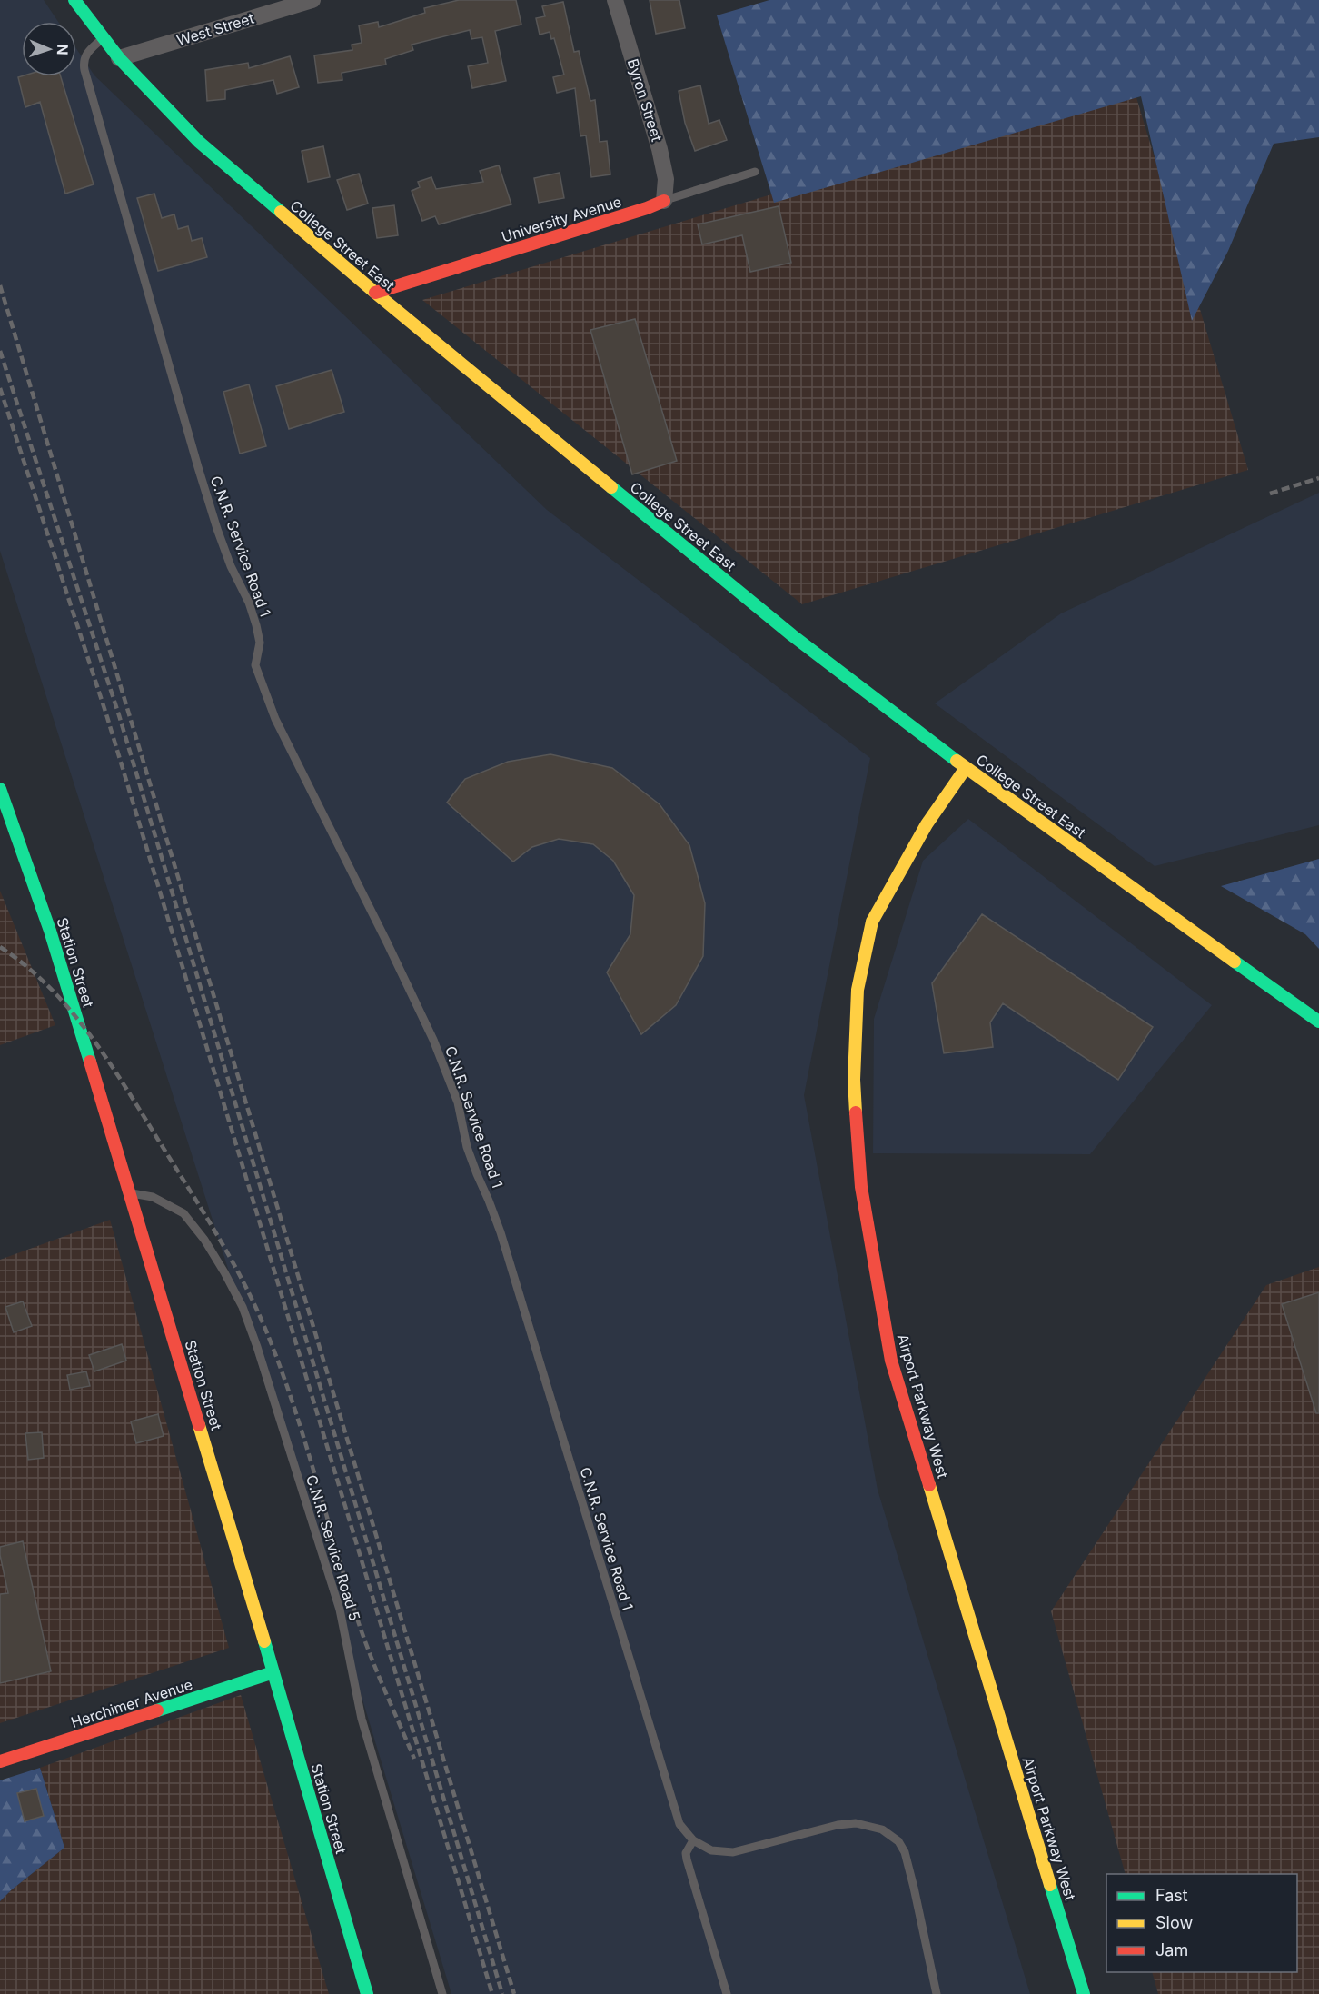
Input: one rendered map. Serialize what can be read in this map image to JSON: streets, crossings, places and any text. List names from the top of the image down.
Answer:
{
  "streets": {
    "main road": [
      "University Avenue",
      "College Street East",
      "Station Street",
      "Airport Parkway West",
      "Herchimer Avenue"
    ],
    "street": ["West Street", "Byron Street"],
    "lane": ["C.N.R. Service Road 1", "C.N.R. Service Road 5"]
  },
  "crossings": [
    ["West Street", "College Street East"],
    ["Byron Street", "University Avenue"],
    ["University Avenue", "College Street East"],
    ["College Street East", "C.N.R. Service Road 1"],
    ["College Street East", "Airport Parkway West"],
    ["Station Street", "C.N.R. Service Road 5"],
    ["Station Street", "Herchimer Avenue"]
  ],
  "legend": ["Fast", "Slow", "Jam"],
  "north": "right"
}
